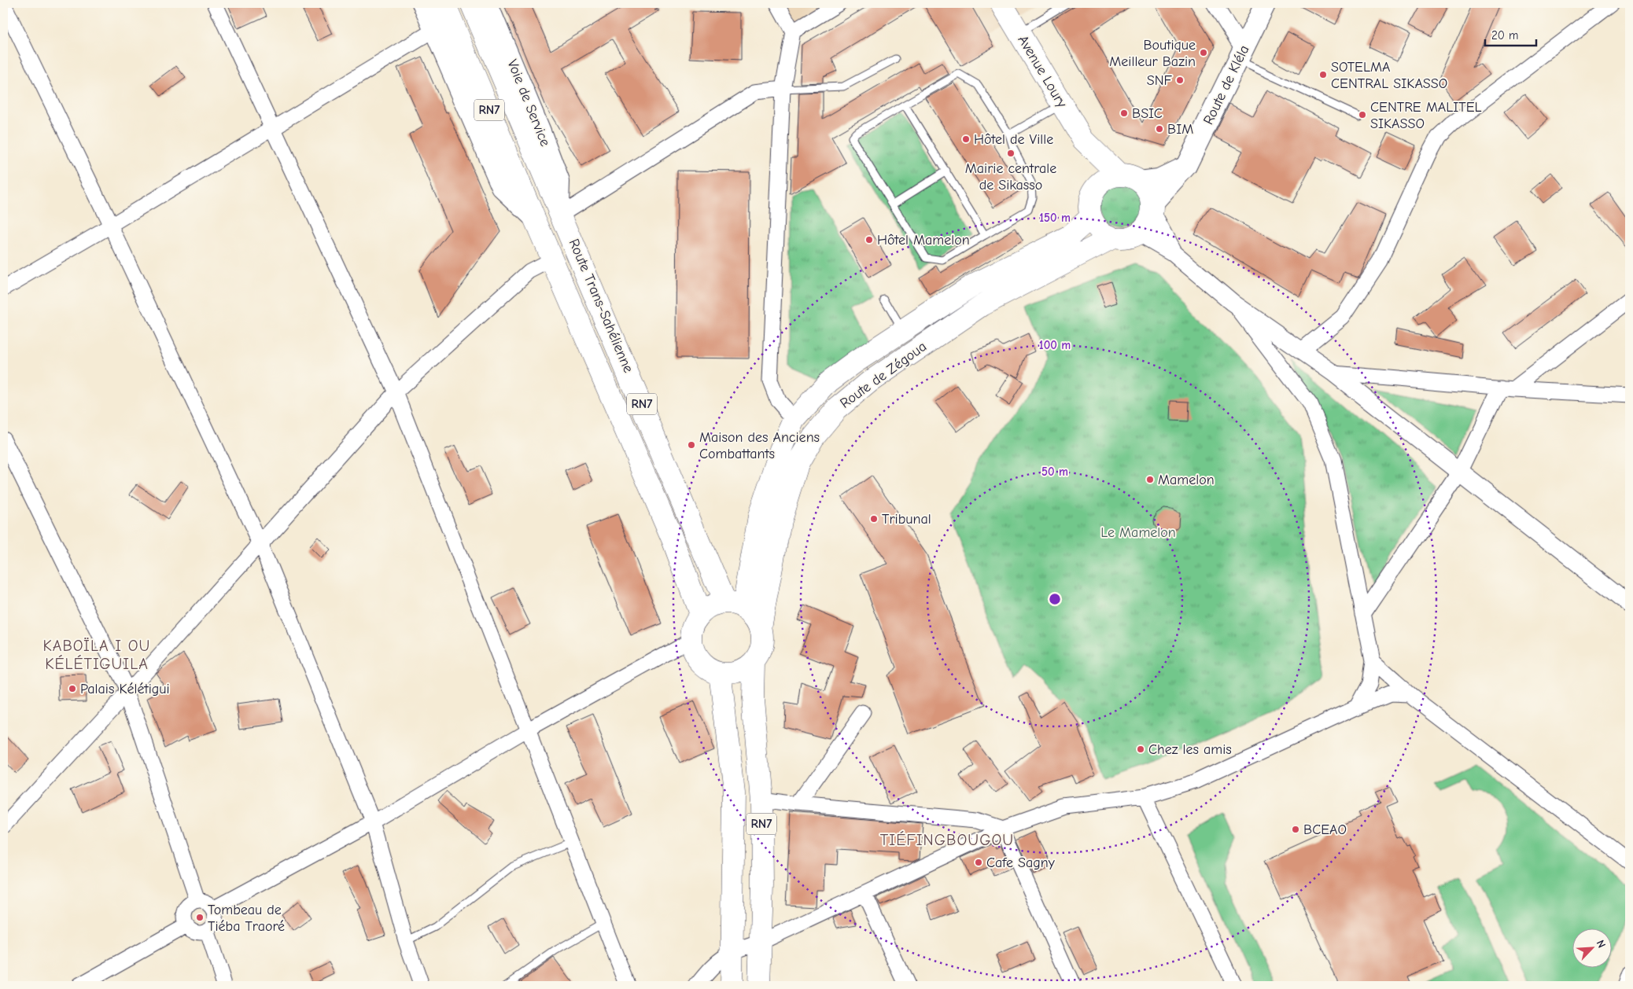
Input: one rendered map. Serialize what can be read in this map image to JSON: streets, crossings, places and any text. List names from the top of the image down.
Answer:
{
  "streets": {
    "main road": [
      "Avenue Loury",
      "Route de Kléla",
      "Voie de Service",
      "RN7",
      "Route Trans-Sahélienne",
      "Route de Zégoua"
    ]
  },
  "crossings": [
    ["Route de Kléla", "Route de Zégoua"],
    ["Voie de Service", "RN7"],
    ["Voie de Service", "Route Trans-Sahélienne"],
    ["RN7", "Route Trans-Sahélienne"],
    ["RN7", "Route de Zégoua"],
    ["Route Trans-Sahélienne", "Route de Zégoua"]
  ],
  "districts": ["KABOÏLA I OU KÉLÉTIGUILA", "TIÉFINGBOUGOU"],
  "parks": ["Le Mamelon"],
  "places": [
    "Boutique Meilleur Bazin",
    "SOTELMA CENTRAL SIKASSO",
    "SNF",
    "BSIC",
    "CENTRE MALITEL SIKASSO",
    "BIM",
    "Hôtel de Ville",
    "Mairie centrale de Sikasso",
    "Hôtel Mamelon",
    "Maison des Anciens Combattants",
    "Mamelon",
    "Tribunal",
    "Palais Kélétigui",
    "Chez les amis",
    "BCEAO",
    "Cafe Sagny",
    "Tombeau de Tiéba Traoré"
  ],
  "scale_bar": "20 m",
  "north": "top right",
  "rings": ["150 m", "100 m", "50 m"]
}
